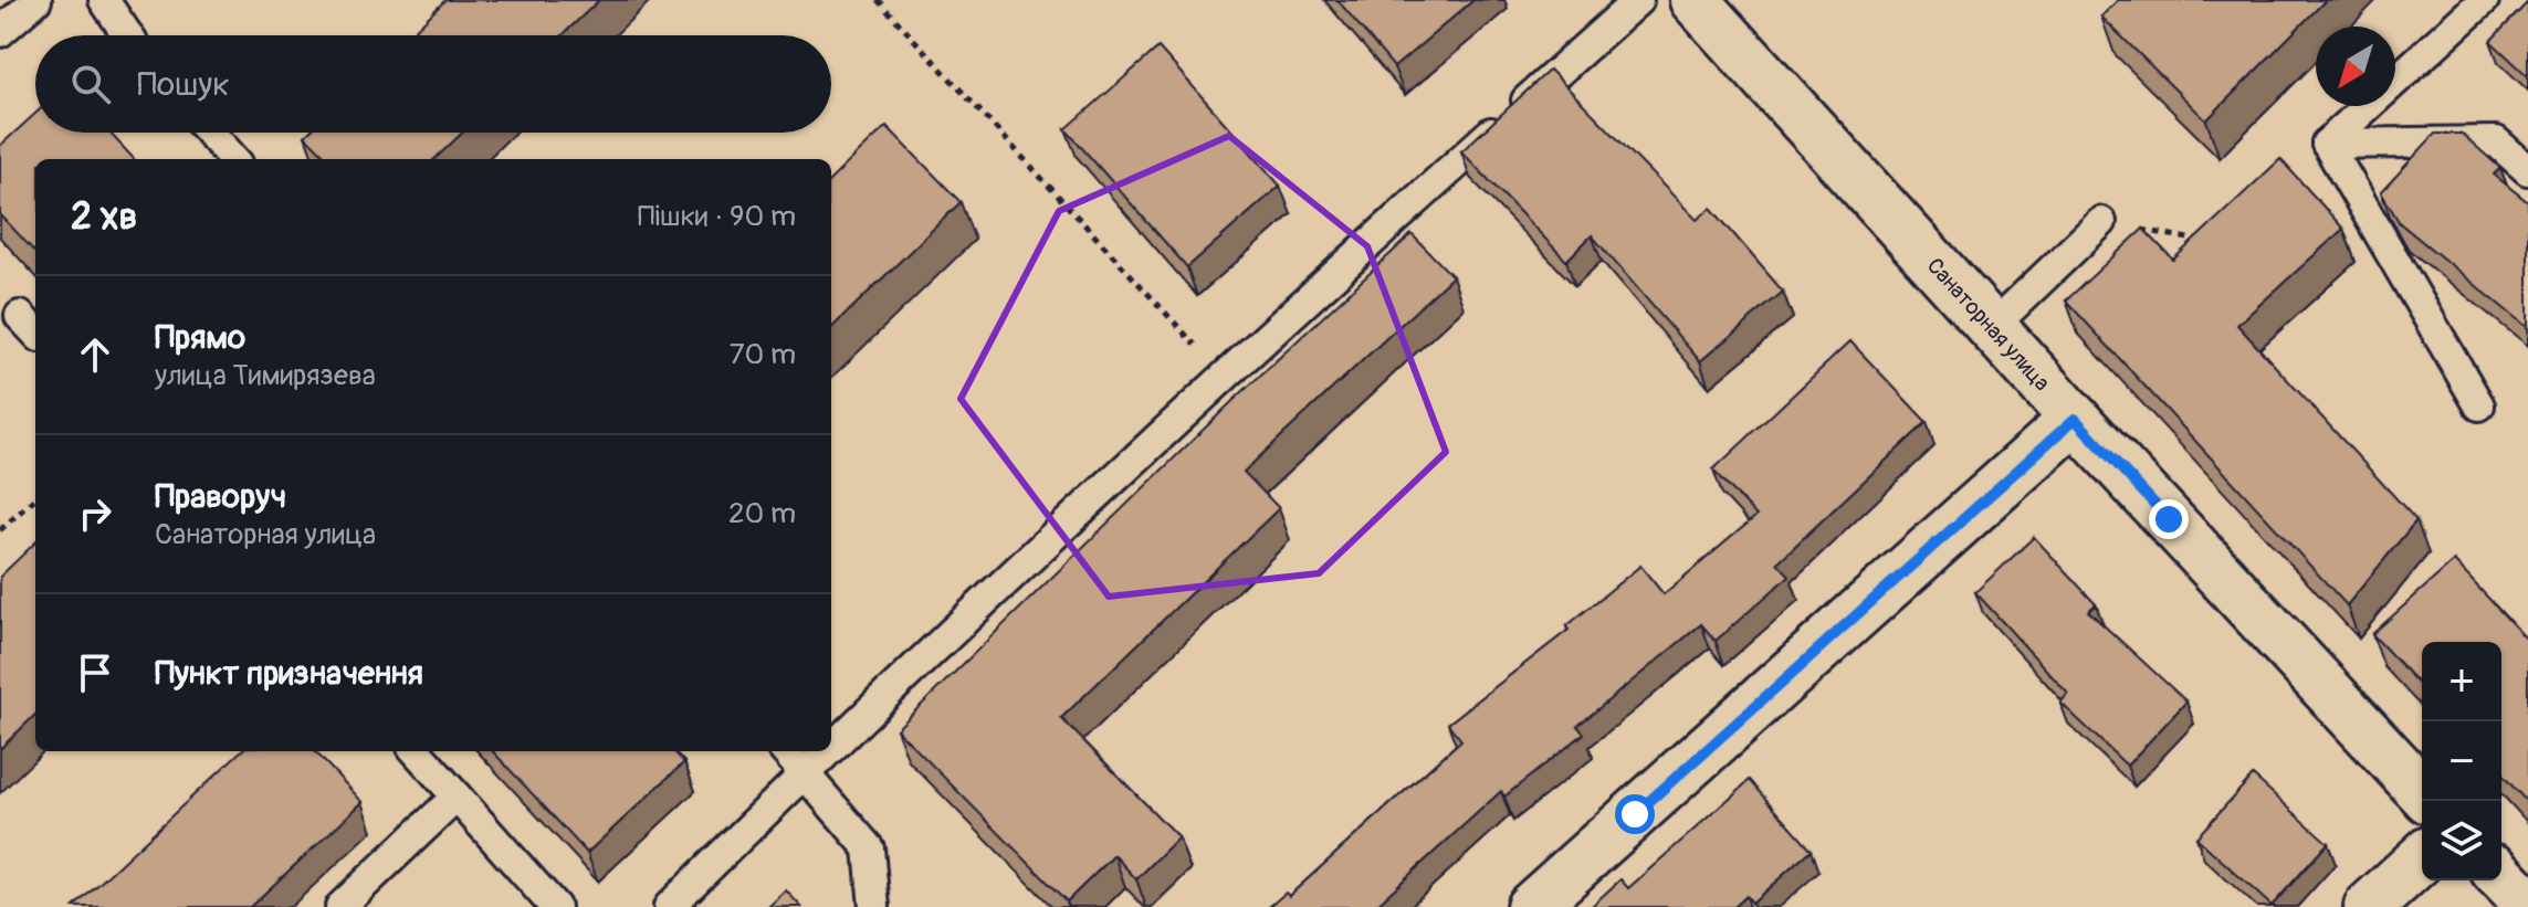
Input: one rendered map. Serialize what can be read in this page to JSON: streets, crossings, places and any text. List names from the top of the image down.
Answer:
{
  "streets": {
    "street": ["Санаторная улица"]
  },
  "north": "bottom left",
  "page": {
    "search": "Пошук",
    "heading": ["2 хв", "Пішки · 90 m"],
    "list": [
      ["Прямо", "улица Тимирязева", "70 m"],
      ["Праворуч", "Санаторная улица", "20 m"],
      "Пункт призначення"
    ],
    "map_buttons": ["+", "−"]
  }
}
